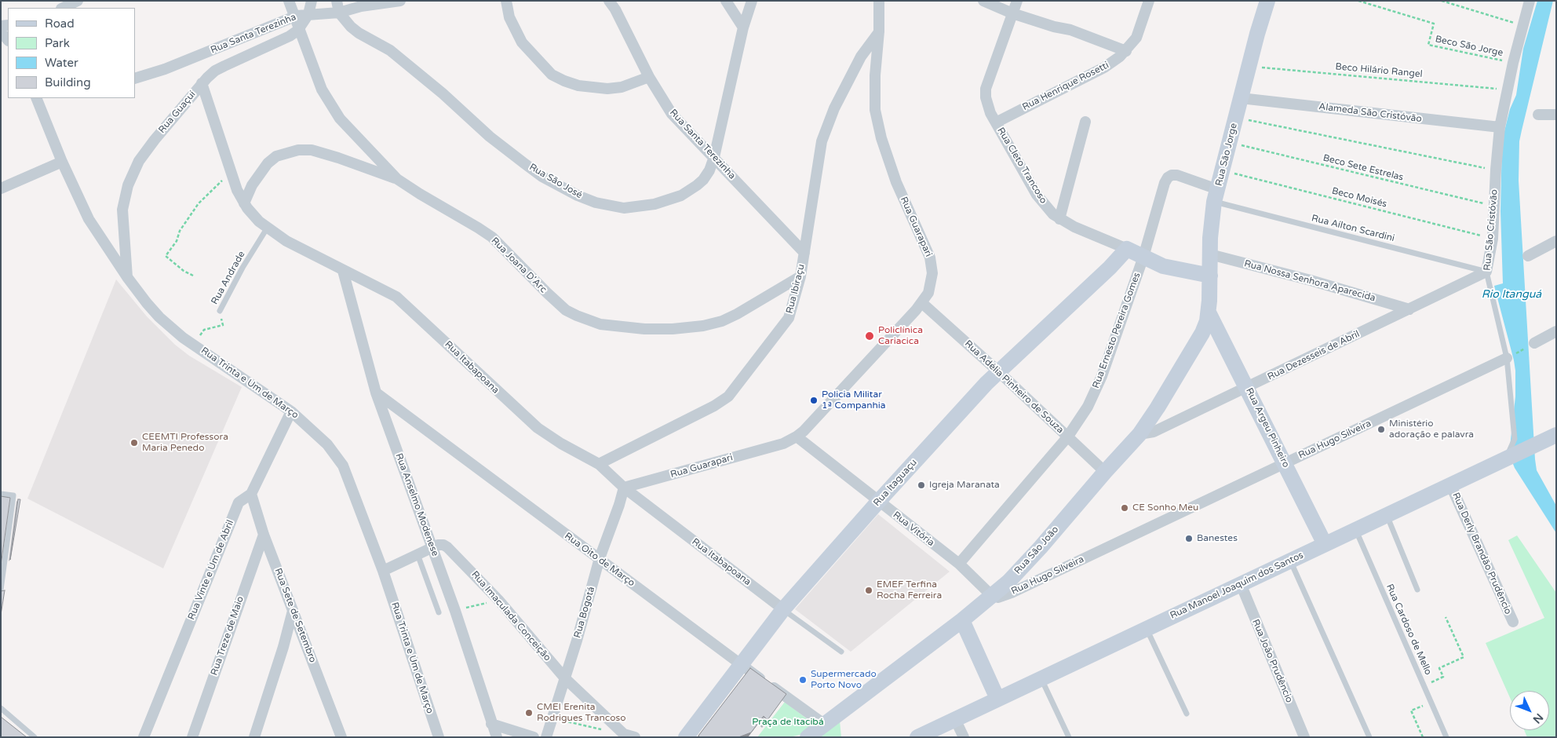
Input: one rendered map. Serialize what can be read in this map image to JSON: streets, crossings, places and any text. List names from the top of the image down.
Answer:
{
  "streets": {
    "main road": [
      "Rua São Jorge",
      "Rua Cleto Trancoso",
      "Rua Argeu Pinheiro",
      "Rua Itaguaçu",
      "Rua São João",
      "Rua Manoel Joaquim dos Santos"
    ],
    "street": [
      "Rua Santa Terezinha",
      "Rua Henrique Rosetti",
      "Rua Guaçuí",
      "Alameda São Cristóvão",
      "Rua São José",
      "Rua Guarapari",
      "Rua São Cristóvão",
      "Rua Joana D'Arc",
      "Rua Nossa Senhora Aparecida",
      "Rua Ibiraçu",
      "Rua Ernesto Pereira Gomes",
      "Rua Dezesseis de Abril",
      "Rua Itabapoana",
      "Rua Trinta e Um de Março",
      "Rua Adélia Pinheiro de Souza",
      "Rua Hugo Silveira",
      "Rua Anselmo Modenese",
      "Rua Vitória",
      "Rua Derly Brandão Prudêncio",
      "Rua Oito de Março",
      "Rua Vinte e Um de Abril",
      "Rua Bogotá",
      "Rua Sete de Setembro",
      "Rua Imaculada Conceição",
      "Rua Treze de Maio",
      "Rua João Prudêncio"
    ],
    "lane": ["Rua Aílton Scardini", "Rua Andrade", "Rua Cardoso de Mello"],
    "path": [
      "Beco São Jorge",
      "Beco Hilário Rangel",
      "Beco Sete Estrelas",
      "Beco Moisés"
    ]
  },
  "crossings": [
    ["Rua Santa Terezinha", "Rua Guaçuí"],
    ["Rua Santa Terezinha", "Rua São José"],
    ["Rua Santa Terezinha", "Rua Joana D'Arc"],
    ["Rua Santa Terezinha", "Rua Ibiraçu"],
    ["Beco São Jorge", "Rua São Cristóvão"],
    ["Beco Hilário Rangel", "Rua São Jorge"],
    ["Beco Hilário Rangel", "Rua São Cristóvão"],
    ["Rua Henrique Rosetti", "Rua Cleto Trancoso"],
    ["Rua Guaçuí", "Rua Joana D'Arc"],
    ["Rua Guaçuí", "Rua Itabapoana"],
    ["Rua Guaçuí", "Rua Trinta e Um de Março"],
    ["Alameda São Cristóvão", "Rua São Jorge"],
    ["Alameda São Cristóvão", "Rua São Cristóvão"],
    ["Rua São Jorge", "Rua Cleto Trancoso"],
    ["Rua São Jorge", "Beco Sete Estrelas"],
    ["Rua São Jorge", "Beco Moisés"],
    ["Rua São Jorge", "Rua Aílton Scardini"],
    ["Rua São Jorge", "Rua Nossa Senhora Aparecida"],
    ["Rua São Jorge", "Rua Ernesto Pereira Gomes"],
    ["Rua São Jorge", "Rua Argeu Pinheiro"],
    ["Rua São Jorge", "Rua São João"],
    ["Rua Cleto Trancoso", "Rua Ernesto Pereira Gomes"],
    ["Rua Cleto Trancoso", "Rua Itaguaçu"],
    ["Beco Sete Estrelas", "Rua São Cristóvão"],
    ["Beco Moisés", "Rua São Cristóvão"],
    ["Rua Guarapari", "Rua Ibiraçu"],
    ["Rua Guarapari", "Rua Itabapoana"],
    ["Rua Guarapari", "Rua Adélia Pinheiro de Souza"],
    ["Rua Guarapari", "Rua Vitória"],
    ["Rua Guarapari", "Rua Bogotá"],
    ["Rua Aílton Scardini", "Rua São Cristóvão"],
    ["Rua Aílton Scardini", "Rua Ernesto Pereira Gomes"],
    ["Rua Aílton Scardini", "Rua Dezesseis de Abril"],
    ["Rua São Cristóvão", "Rua Dezesseis de Abril"],
    ["Rua São Cristóvão", "Rua Hugo Silveira"],
    ["Rua São Cristóvão", "Rua Manoel Joaquim dos Santos"],
    ["Rua Joana D'Arc", "Rua Ibiraçu"],
    ["Rua Andrade", "Rua Itabapoana"],
    ["Rua Andrade", "Rua Trinta e Um de Março"],
    ["Rua Nossa Senhora Aparecida", "Rua Dezesseis de Abril"],
    ["Rua Ibiraçu", "Rua Itabapoana"],
    ["Rua Ernesto Pereira Gomes", "Rua Adélia Pinheiro de Souza"],
    ["Rua Ernesto Pereira Gomes", "Rua Vitória"],
    ["Rua Dezesseis de Abril", "Rua Argeu Pinheiro"],
    ["Rua Dezesseis de Abril", "Rua São João"],
    ["Rua Itabapoana", "Rua Itaguaçu"],
    ["Rua Itabapoana", "Rua Anselmo Modenese"],
    ["Rua Itabapoana", "Rua Bogotá"],
    ["Rua Trinta e Um de Março", "Rua Vinte e Um de Abril"],
    ["Rua Adélia Pinheiro de Souza", "Rua Itaguaçu"],
    ["Rua Adélia Pinheiro de Souza", "Rua São João"],
    ["Rua Argeu Pinheiro", "Rua Hugo Silveira"],
    ["Rua Argeu Pinheiro", "Rua São João"],
    ["Rua Argeu Pinheiro", "Rua Manoel Joaquim dos Santos"],
    ["Rua Hugo Silveira", "Rua Vitória"],
    ["Rua Hugo Silveira", "Rua São João"],
    ["Rua Itaguaçu", "Rua Vitória"],
    ["Rua Itaguaçu", "Rua Oito de Março"],
    ["Rua Anselmo Modenese", "Rua Oito de Março"],
    ["Rua Anselmo Modenese", "Rua Imaculada Conceição"],
    ["Rua Vitória", "Rua São João"],
    ["Rua São João", "Rua Oito de Março"],
    ["Rua Derly Brandão Prudêncio", "Rua Manoel Joaquim dos Santos"],
    ["Rua Oito de Março", "Rua Bogotá"],
    ["Rua Vinte e Um de Abril", "Rua Sete de Setembro"],
    ["Rua Manoel Joaquim dos Santos", "Rua Cardoso de Mello"],
    ["Rua Manoel Joaquim dos Santos", "Rua João Prudêncio"],
    ["Rua Bogotá", "Rua Imaculada Conceição"],
    ["Rua Sete de Setembro", "Rua Treze de Maio"]
  ],
  "water": ["Rio Itanguá"],
  "parks": ["Praça de Itacibá"],
  "places": [
    "Policlínica Cariacica",
    "Policia Militar 1ª Companhia",
    "Ministério adoração e palavra",
    "CEEMTI Professora Maria Penedo",
    "Igreja Maranata",
    "CE Sonho Meu",
    "Banestes",
    "EMEF Terfina Rocha Ferreira",
    "Supermercado Porto Novo",
    "CMEI Erenita Rodrigues Trancoso"
  ],
  "legend": [
    "Road",
    "Park",
    "Water",
    "Building"
  ],
  "north": "bottom right"
}
